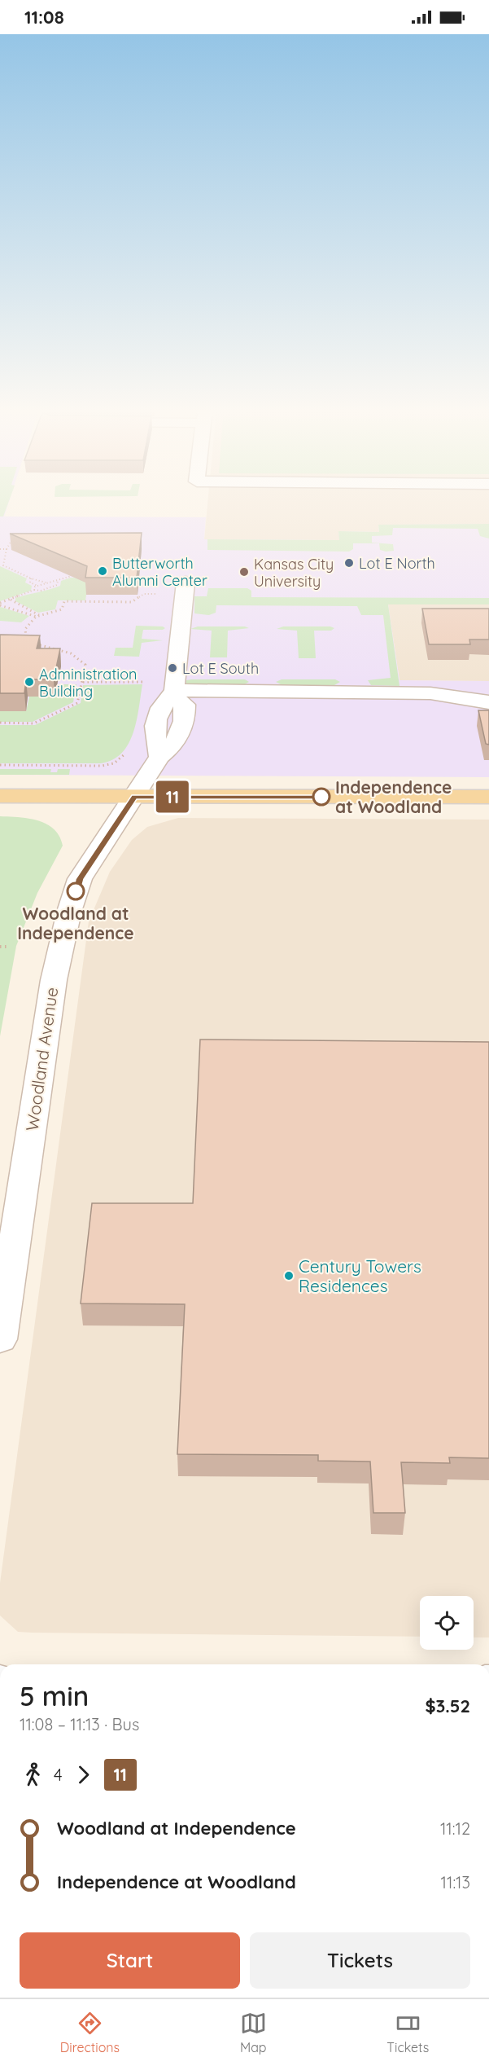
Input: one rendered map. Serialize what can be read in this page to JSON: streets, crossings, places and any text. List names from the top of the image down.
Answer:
{
  "streets": {
    "street": ["Woodland Avenue"]
  },
  "places": [
    "Lot E North",
    "Butterworth Alumni Center",
    "Kansas City University",
    "Lot E South",
    "Administration Building",
    "Independence at Woodland",
    "Woodland at Independence",
    "Century Towers Residences"
  ],
  "lines": ["bus line 11"],
  "page": {
    "status": "11:08",
    "on_map": "11",
    "heading": ["5 min", "11:08 – 11:13 · Bus", "$3.52"],
    "legs": ["4", "11"],
    "list": [
      {
        "name": "Woodland at Independence",
        "value": "11:12"
      },
      {
        "name": "Independence at Woodland",
        "value": "11:13"
      }
    ],
    "buttons": ["Start", "Tickets"],
    "tabs": ["Directions", "Map", "Tickets"]
  }
}
